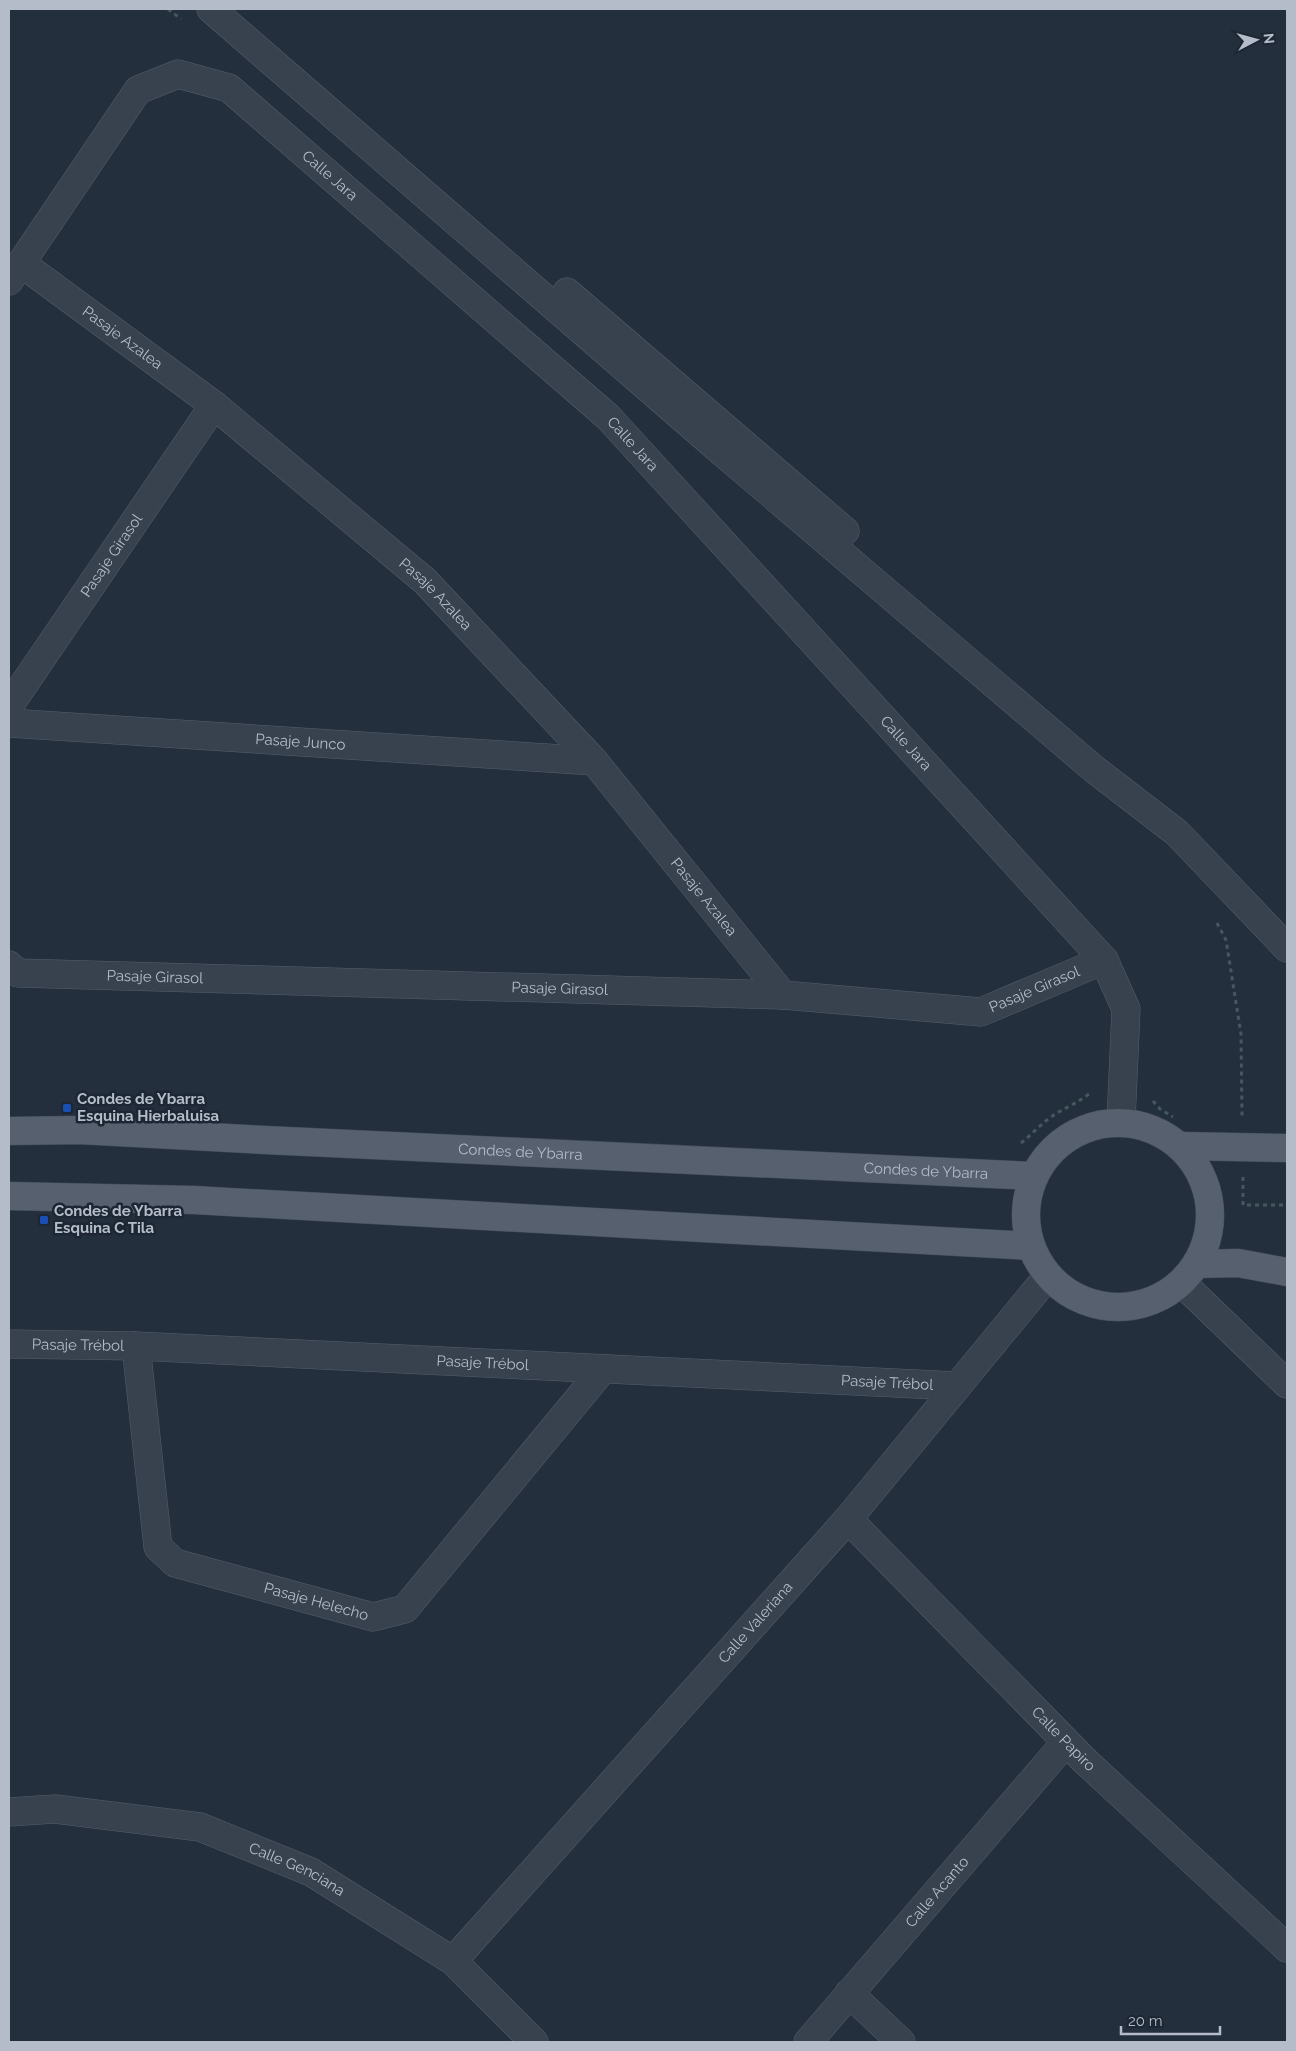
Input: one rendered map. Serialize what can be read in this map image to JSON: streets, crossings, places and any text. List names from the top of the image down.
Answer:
{
  "streets": {
    "main road": ["Condes de Ybarra"],
    "street": [
      "Calle Jara",
      "Pasaje Azalea",
      "Pasaje Girasol",
      "Pasaje Junco",
      "Pasaje Trébol",
      "Pasaje Helecho",
      "Calle Valeriana",
      "Calle Papiro",
      "Calle Genciana",
      "Calle Acanto"
    ]
  },
  "crossings": [
    ["Calle Jara", "Pasaje Azalea"],
    ["Calle Jara", "Pasaje Girasol"],
    ["Pasaje Azalea", "Pasaje Girasol"],
    ["Pasaje Azalea", "Pasaje Junco"],
    ["Pasaje Trébol", "Pasaje Helecho"],
    ["Pasaje Trébol", "Calle Valeriana"],
    ["Calle Valeriana", "Calle Papiro"],
    ["Calle Valeriana", "Calle Genciana"],
    ["Calle Papiro", "Calle Acanto"]
  ],
  "places": {
    "transit": ["Condes de Ybarra Esquina Hierbaluisa", "Condes de Ybarra Esquina C Tila"]
  },
  "scale_bar": "20 m",
  "north": "right"
}
